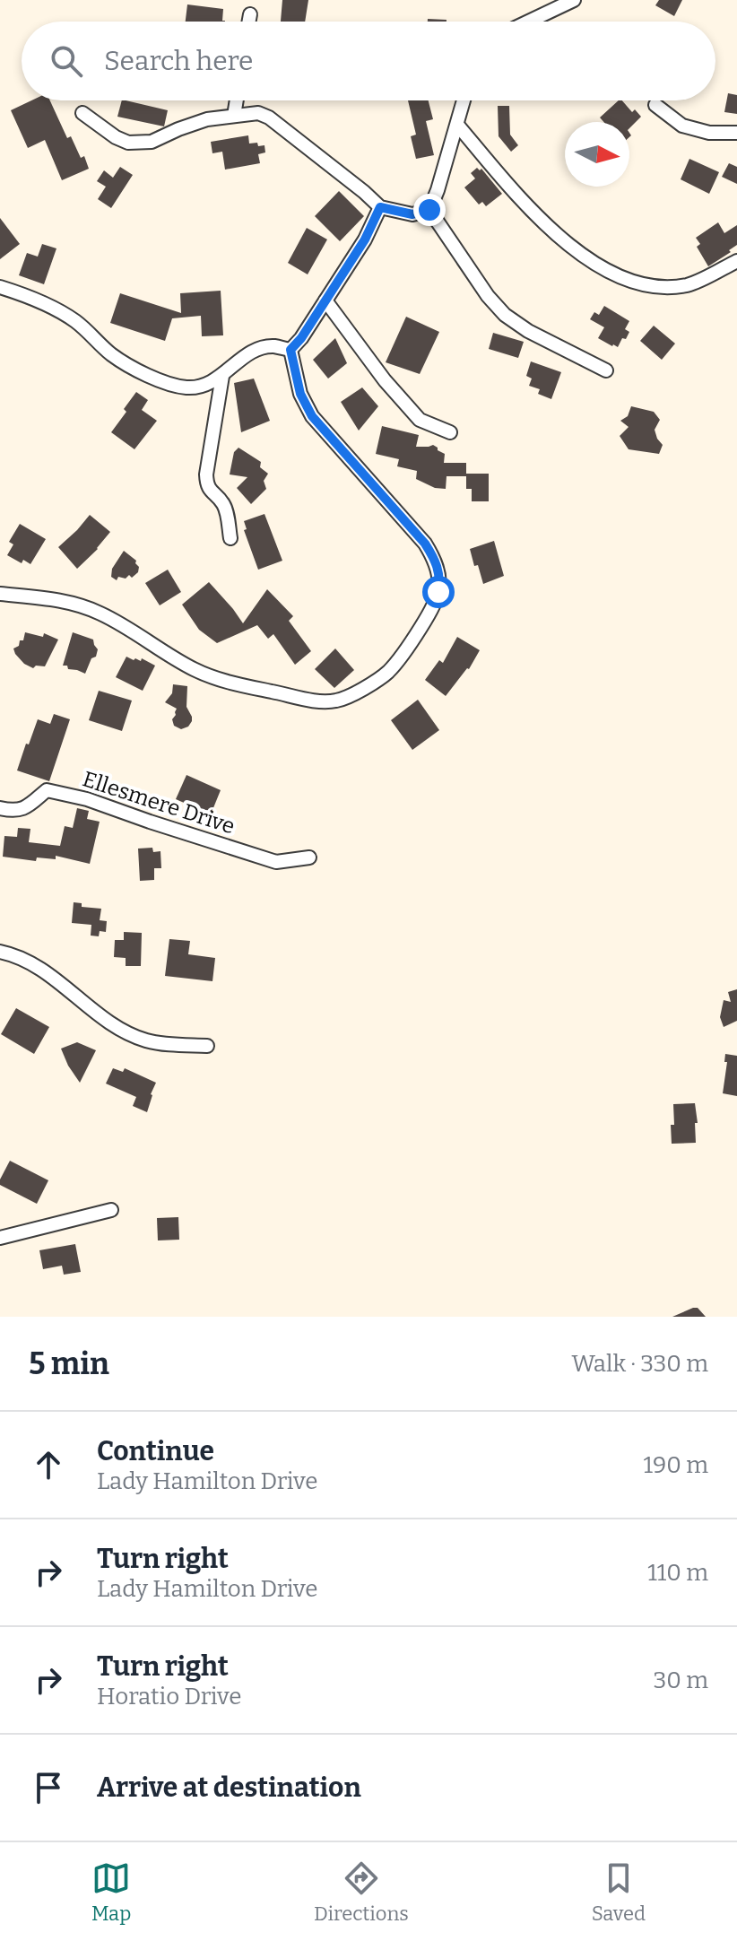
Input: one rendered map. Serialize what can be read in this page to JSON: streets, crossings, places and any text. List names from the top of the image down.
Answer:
{
  "streets": {
    "street": ["Ellesmere Drive"]
  },
  "north": "right",
  "page": {
    "search": "Search here",
    "heading": ["5 min", "Walk · 330 m"],
    "list": [
      ["Continue", "Lady Hamilton Drive", "190 m"],
      ["Turn right", "Lady Hamilton Drive", "110 m"],
      ["Turn right", "Horatio Drive", "30 m"],
      "Arrive at destination"
    ],
    "nav": ["Map", "Directions", "Saved"]
  }
}
